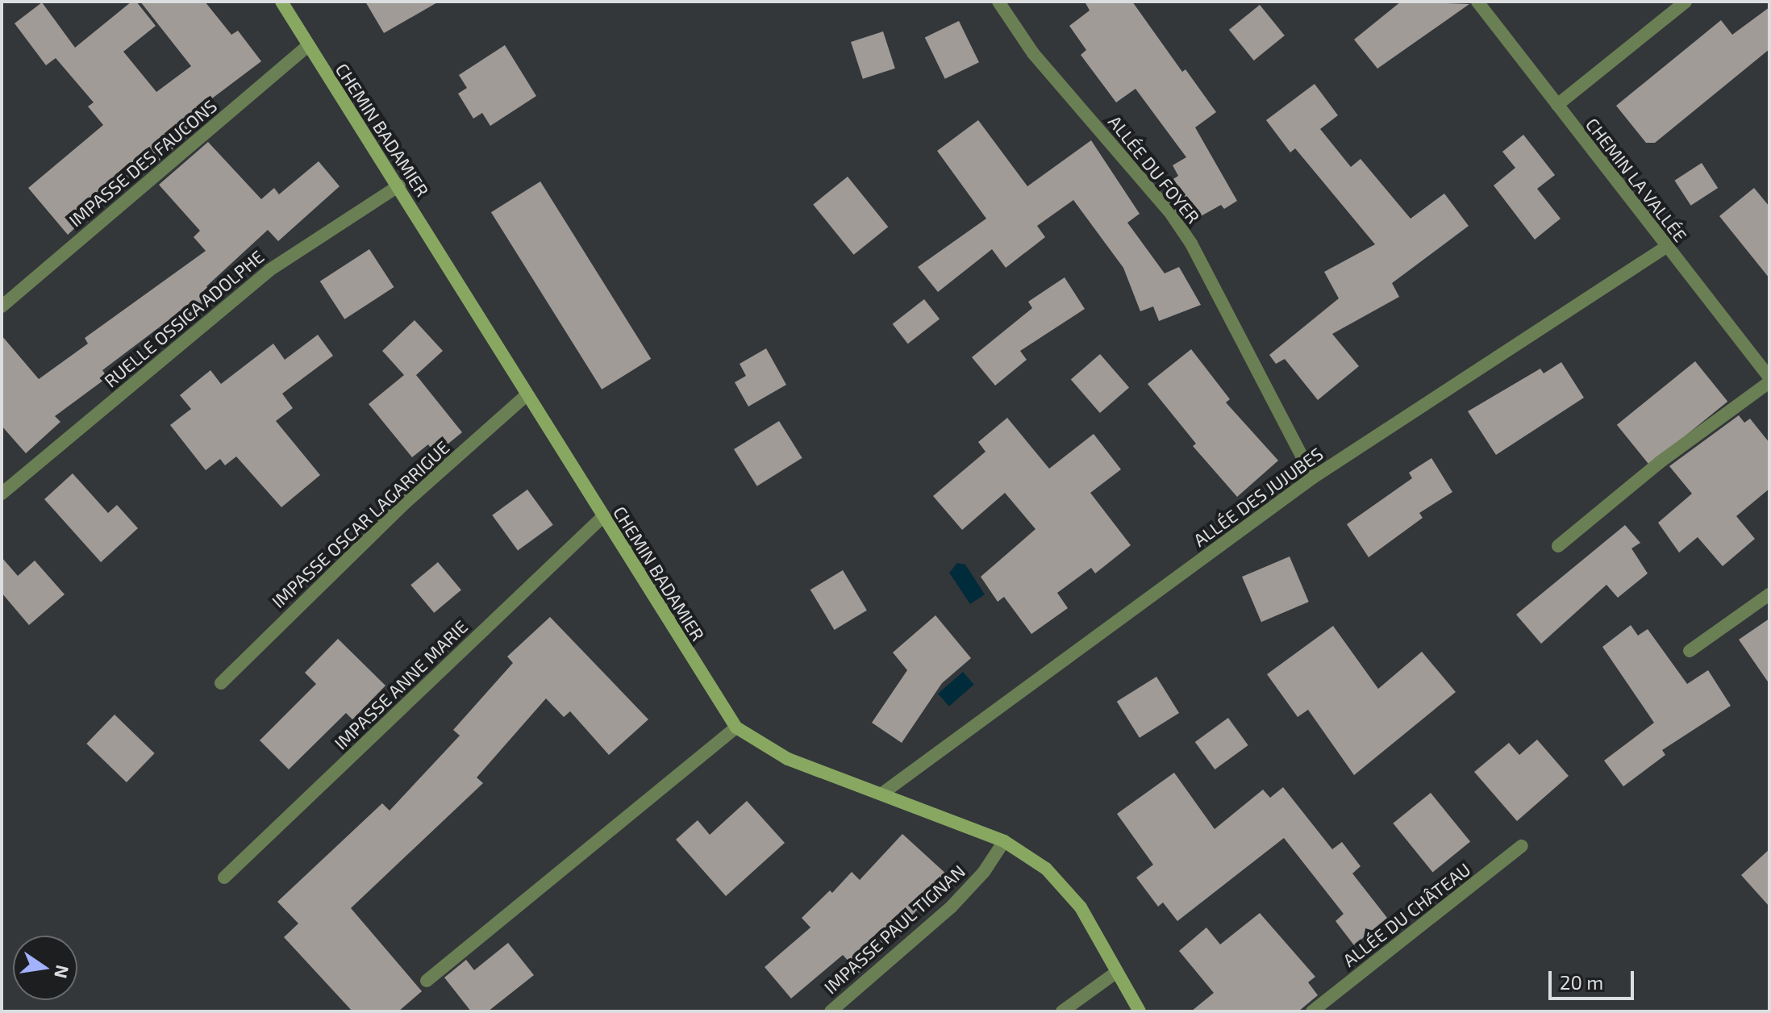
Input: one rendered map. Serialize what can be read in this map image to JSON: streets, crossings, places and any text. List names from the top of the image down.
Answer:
{
  "streets": {
    "street": [
      "CHEMIN BADAMIER",
      "IMPASSE DES FAUCONS",
      "ALLÉE DU FOYER",
      "CHEMIN LA VALLÉE",
      "RUELLE OSSICA ADOLPHE",
      "ALLÉE DES JUJUBES",
      "IMPASSE OSCAR LAGARRIGUE",
      "IMPASSE ANNE MARIE",
      "ALLÉE DU CHÂTEAU",
      "IMPASSE PAUL TIGNAN"
    ]
  },
  "crossings": [
    ["CHEMIN BADAMIER", "IMPASSE DES FAUCONS"],
    ["CHEMIN BADAMIER", "RUELLE OSSICA ADOLPHE"],
    ["CHEMIN BADAMIER", "ALLÉE DES JUJUBES"],
    ["CHEMIN BADAMIER", "IMPASSE OSCAR LAGARRIGUE"],
    ["CHEMIN BADAMIER", "IMPASSE ANNE MARIE"],
    ["CHEMIN BADAMIER", "IMPASSE PAUL TIGNAN"],
    ["ALLÉE DU FOYER", "ALLÉE DES JUJUBES"],
    ["CHEMIN LA VALLÉE", "ALLÉE DES JUJUBES"]
  ],
  "scale_bar": "20 m",
  "north": "right"
}
